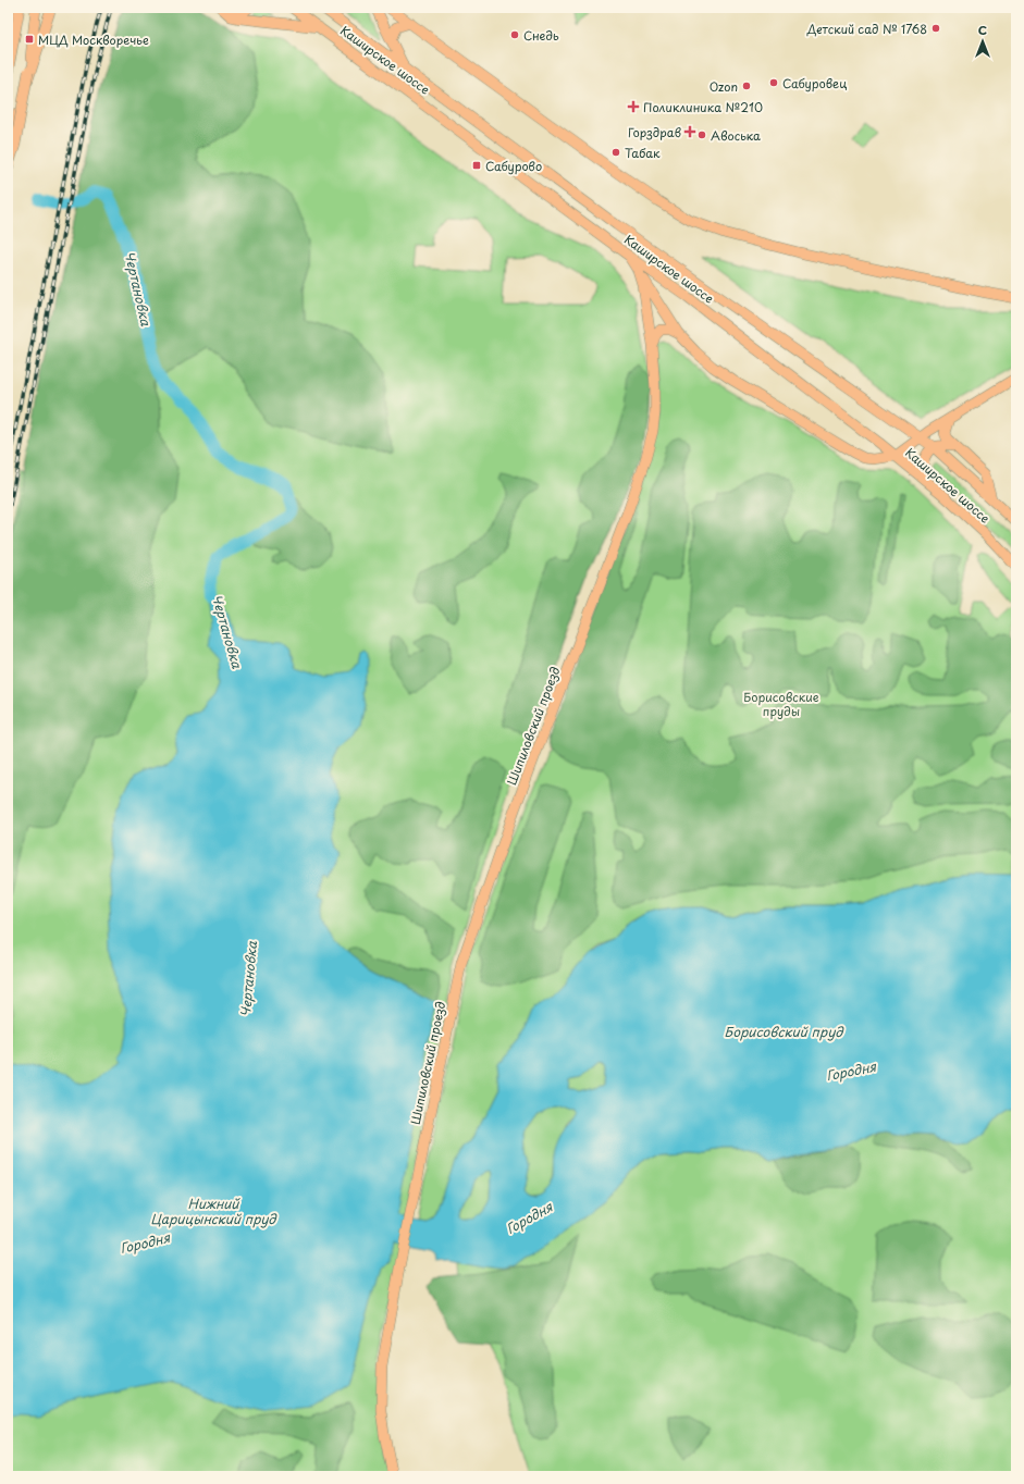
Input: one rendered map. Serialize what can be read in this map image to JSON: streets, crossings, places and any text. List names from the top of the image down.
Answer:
{
  "streets": {
    "main road": ["Каширское шоссе", "Шипиловский проезд"]
  },
  "crossings": [
    ["Каширское шоссе", "Шипиловский проезд"]
  ],
  "water": [
    "Чертановка",
    "Борисовский пруд",
    "Городня",
    "Нижний Царицынский пруд"
  ],
  "parks": ["Борисовские пруды"],
  "places": {
    "other": [
      "Детский сад № 1768",
      "Снедь",
      "Сабуровец",
      "Ozon",
      "Авоська",
      "Табак"
    ],
    "transit": ["МЦД Москворечье", "Сабурово"],
    "health": ["Поликлиника №210", "Горздрав"]
  },
  "north": "top"
}
